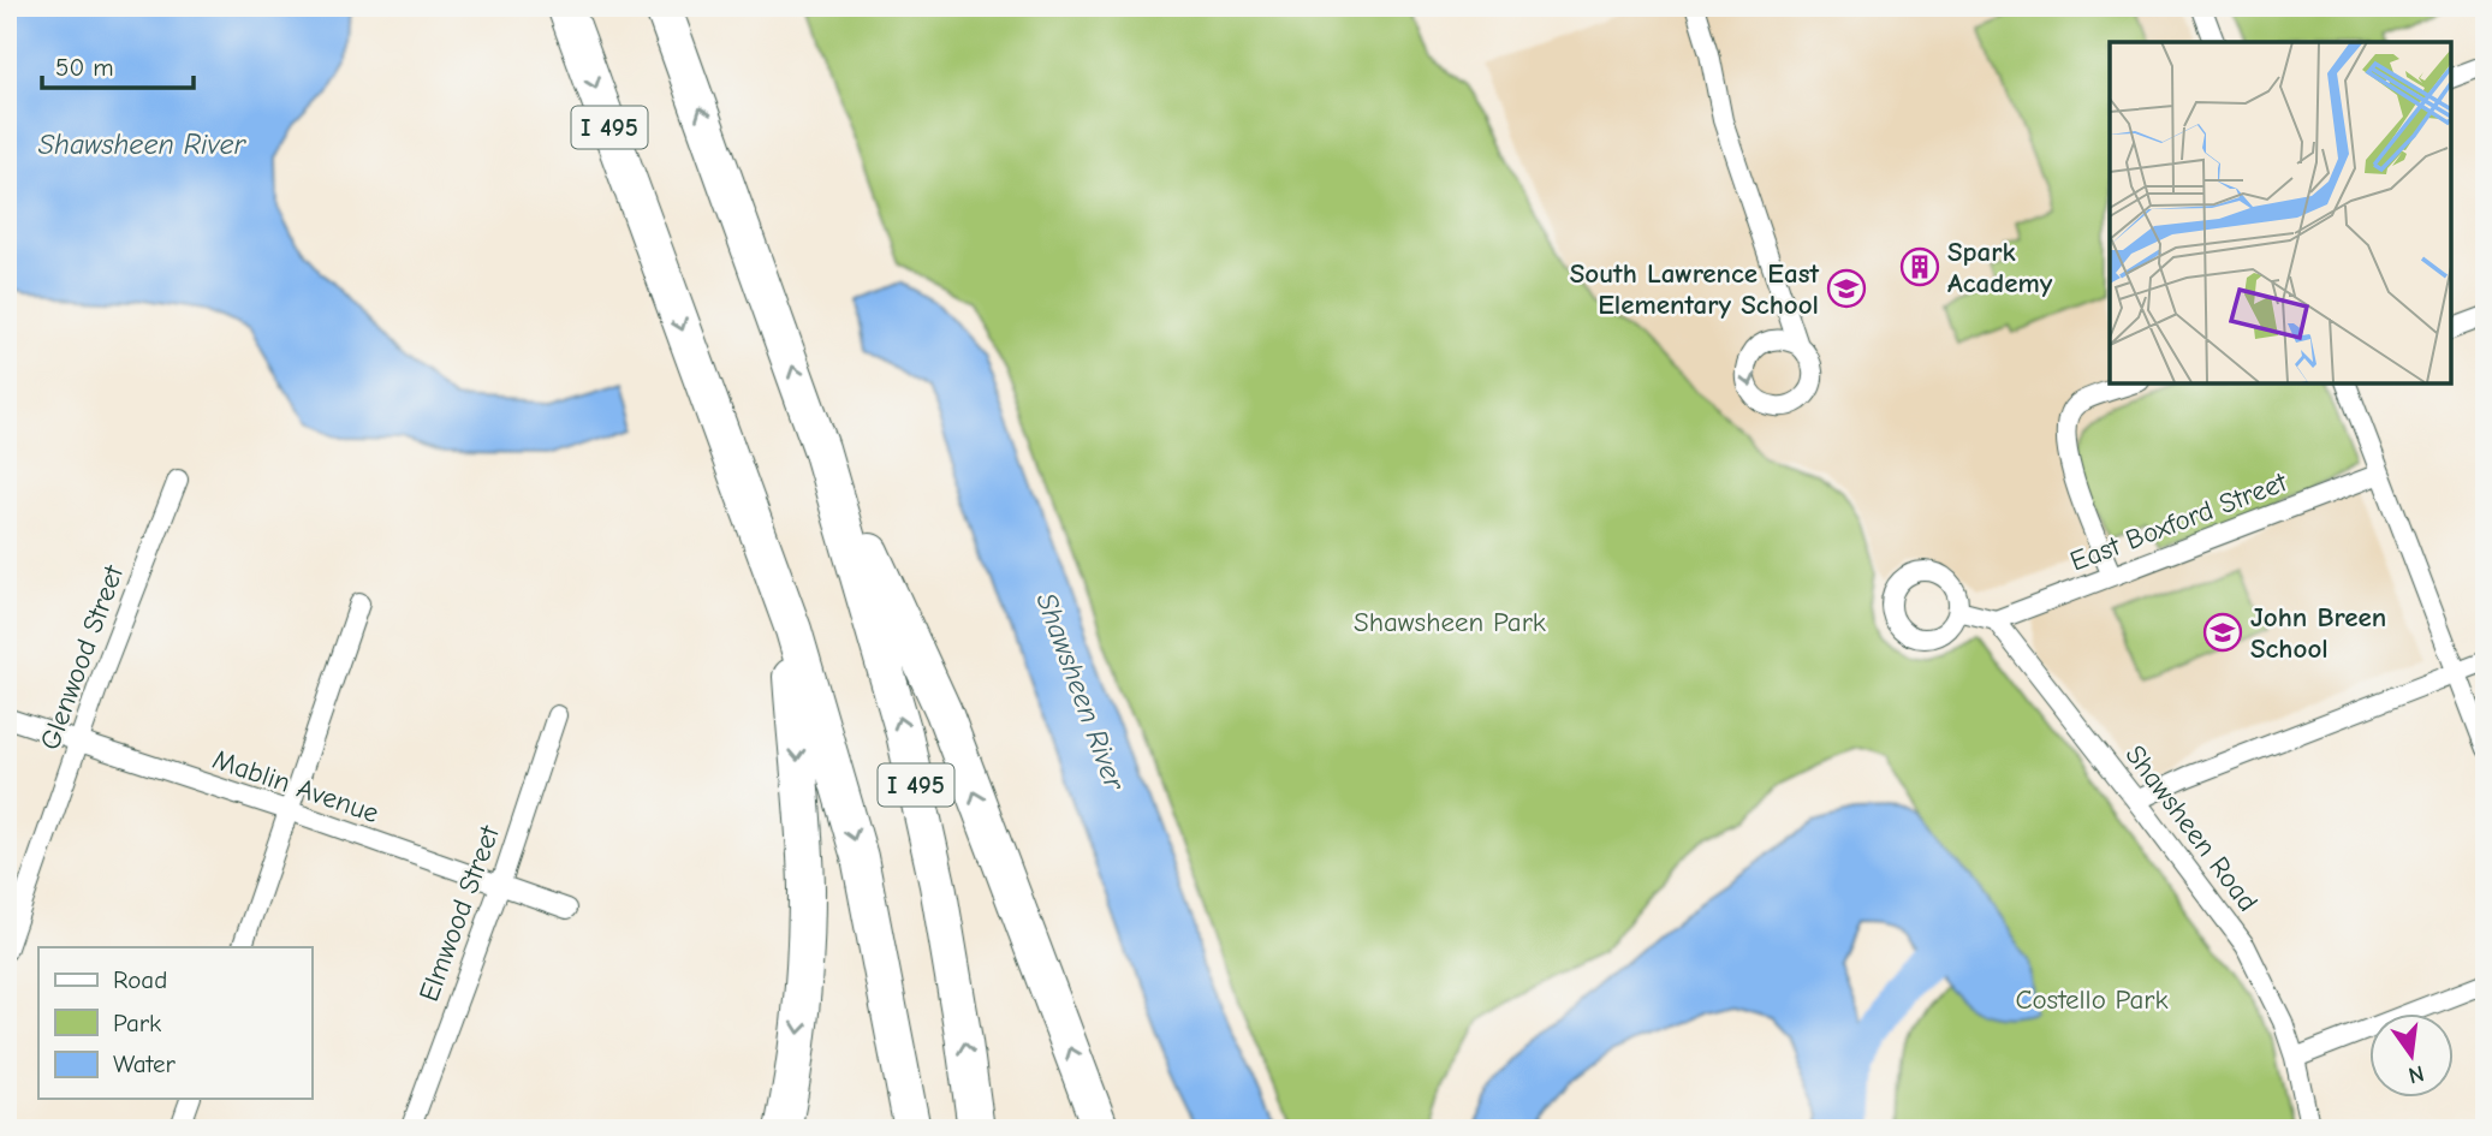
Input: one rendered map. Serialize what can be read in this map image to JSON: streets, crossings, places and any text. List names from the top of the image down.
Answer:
{
  "streets": {
    "highway": ["I 495"],
    "street": [
      "East Boxford Street",
      "Glenwood Street",
      "Mablin Avenue",
      "Shawsheen Road",
      "Elmwood Street"
    ]
  },
  "crossings": [
    ["East Boxford Street", "Shawsheen Road"],
    ["Glenwood Street", "Mablin Avenue"],
    ["Mablin Avenue", "Elmwood Street"]
  ],
  "water": ["Shawsheen River"],
  "parks": ["Shawsheen Park", "Costello Park"],
  "places": {
    "building": ["Spark Academy"],
    "school or university": ["South Lawrence East Elementary School", "John Breen School"]
  },
  "legend": ["Road", "Park", "Water"],
  "scale_bar": "50 m",
  "north": "bottom"
}
